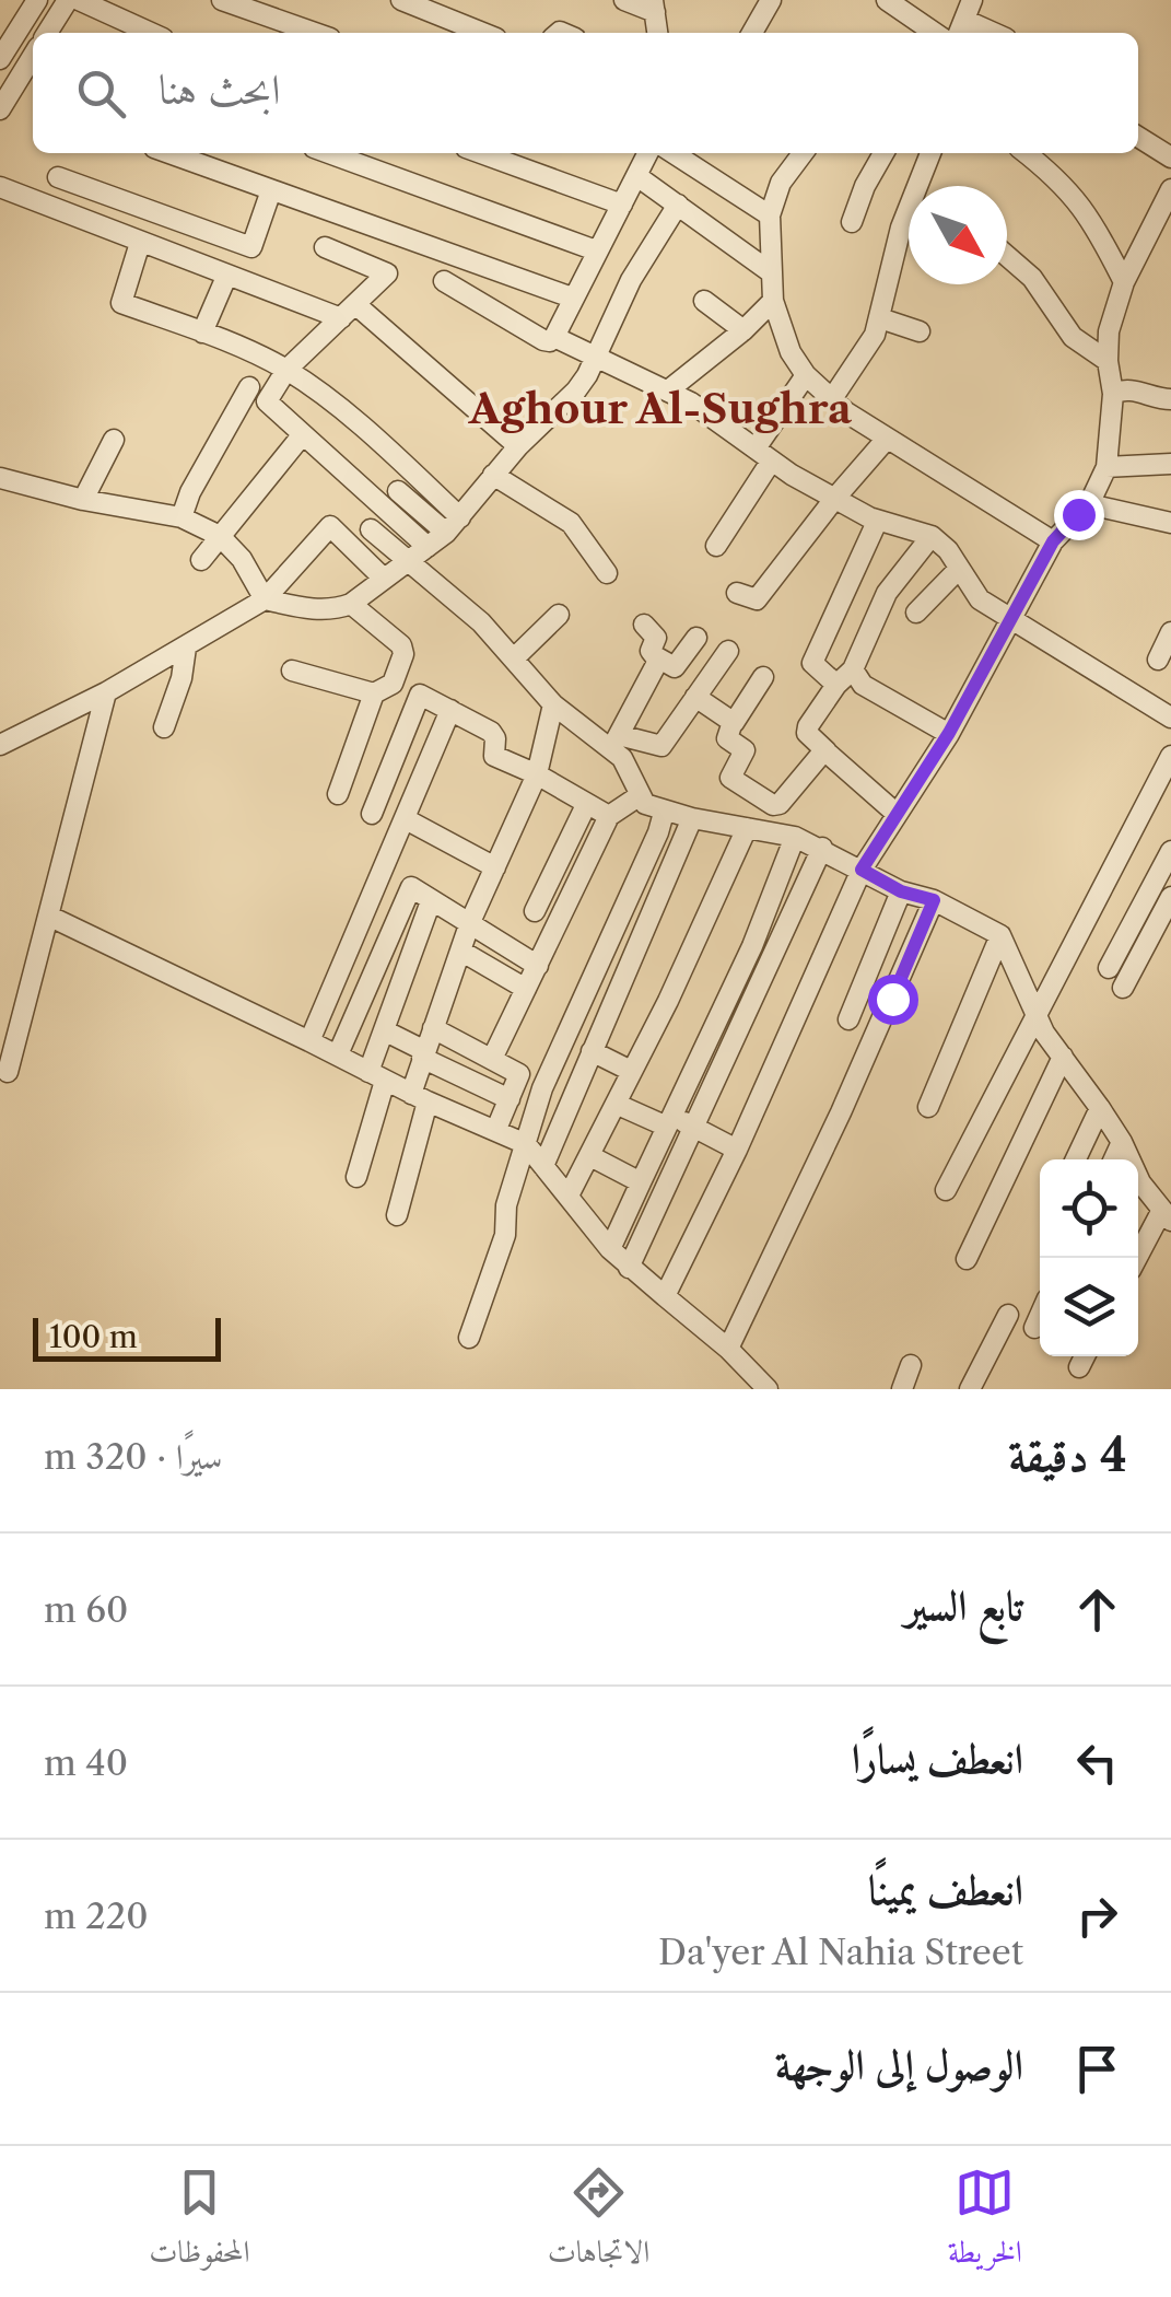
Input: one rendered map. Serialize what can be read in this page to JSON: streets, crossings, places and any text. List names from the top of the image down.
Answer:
{
  "districts": ["Aghour Al-Sughra"],
  "scale_bar": "100 m",
  "north": "bottom right",
  "page": {
    "search": "ابحث هنا",
    "scale": "100 m",
    "heading": ["4 دقيقة", "سيرًا · 320 m"],
    "list": [
      ["تابع السير", "60 m"],
      ["انعطف يسارًا", "40 m"],
      ["انعطف يمينًا", "Da'yer Al Nahia Street", "220 m"],
      "الوصول إلى الوجهة"
    ],
    "nav": ["الخريطة", "الاتجاهات", "المحفوظات"]
  }
}
